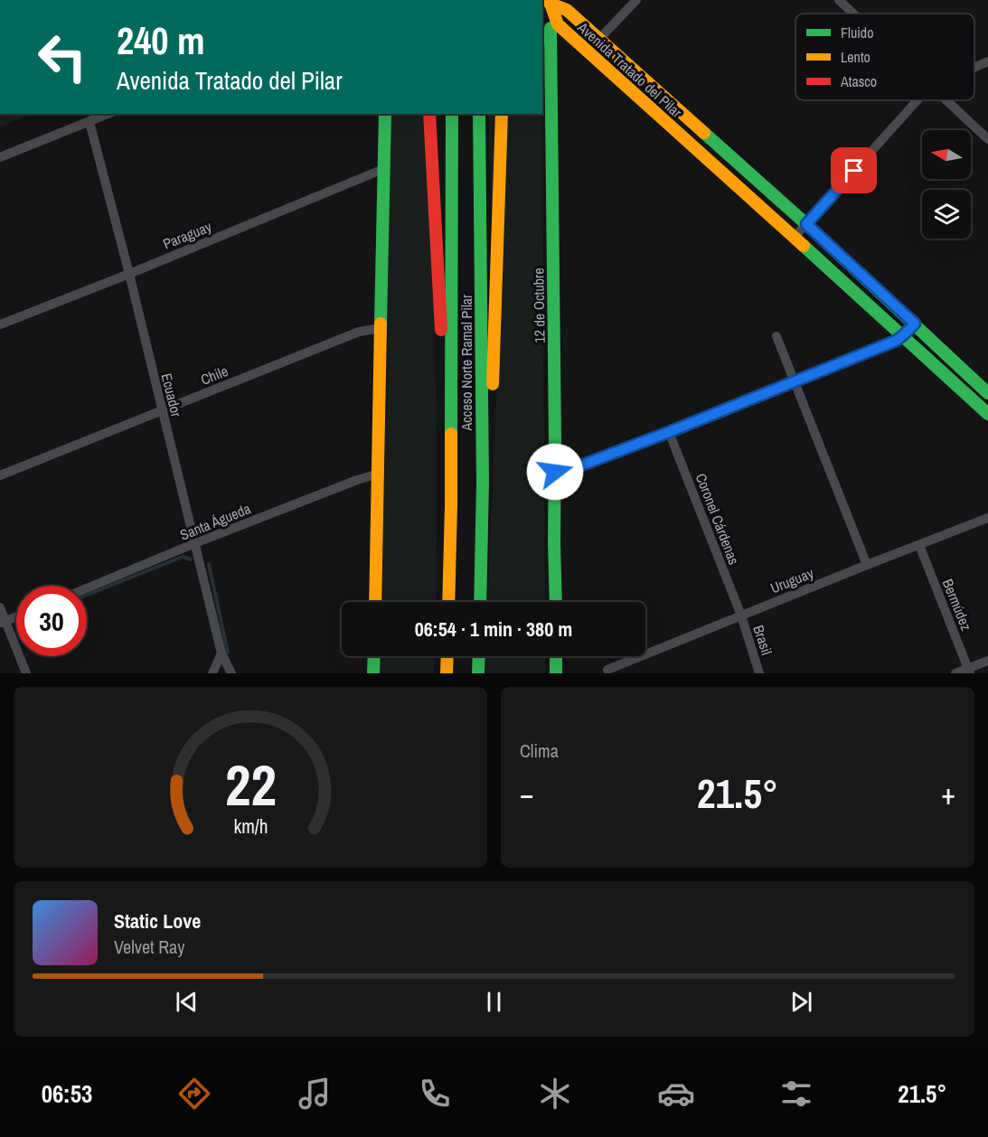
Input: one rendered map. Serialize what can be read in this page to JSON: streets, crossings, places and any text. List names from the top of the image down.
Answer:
{
  "streets": {
    "main road": ["Avenida Tratado del Pilar", "12 de Octubre", "Acceso Norte Ramal Pilar"],
    "street": [
      "Paraguay",
      "Chile",
      "Ecuador",
      "Coronel Cárdenas",
      "Santa Águeda",
      "Uruguay",
      "Bermúdez",
      "Brasil"
    ]
  },
  "crossings": [
    ["Avenida Tratado del Pilar", "12 de Octubre"],
    ["Paraguay", "Ecuador"],
    ["Chile", "Ecuador"],
    ["Ecuador", "Santa Águeda"],
    ["Coronel Cárdenas", "Uruguay"],
    ["Coronel Cárdenas", "Brasil"],
    ["Uruguay", "Bermúdez"],
    ["Uruguay", "Brasil"]
  ],
  "legend": ["Fluido", "Lento", "Atasco"],
  "north": "left",
  "page": {
    "turn": ["240 m", "Avenida Tratado del Pilar"],
    "limit": "30",
    "trip": "06:54 · 1 min · 380 m",
    "tile": "Clima",
    "heat": ["−", "21.5°", "+"],
    "song": ["Static Love", "Velvet Ray"],
    "tabs": ["06:53", "21.5°"],
    "gauge": ["22", "km/h"]
  }
}
